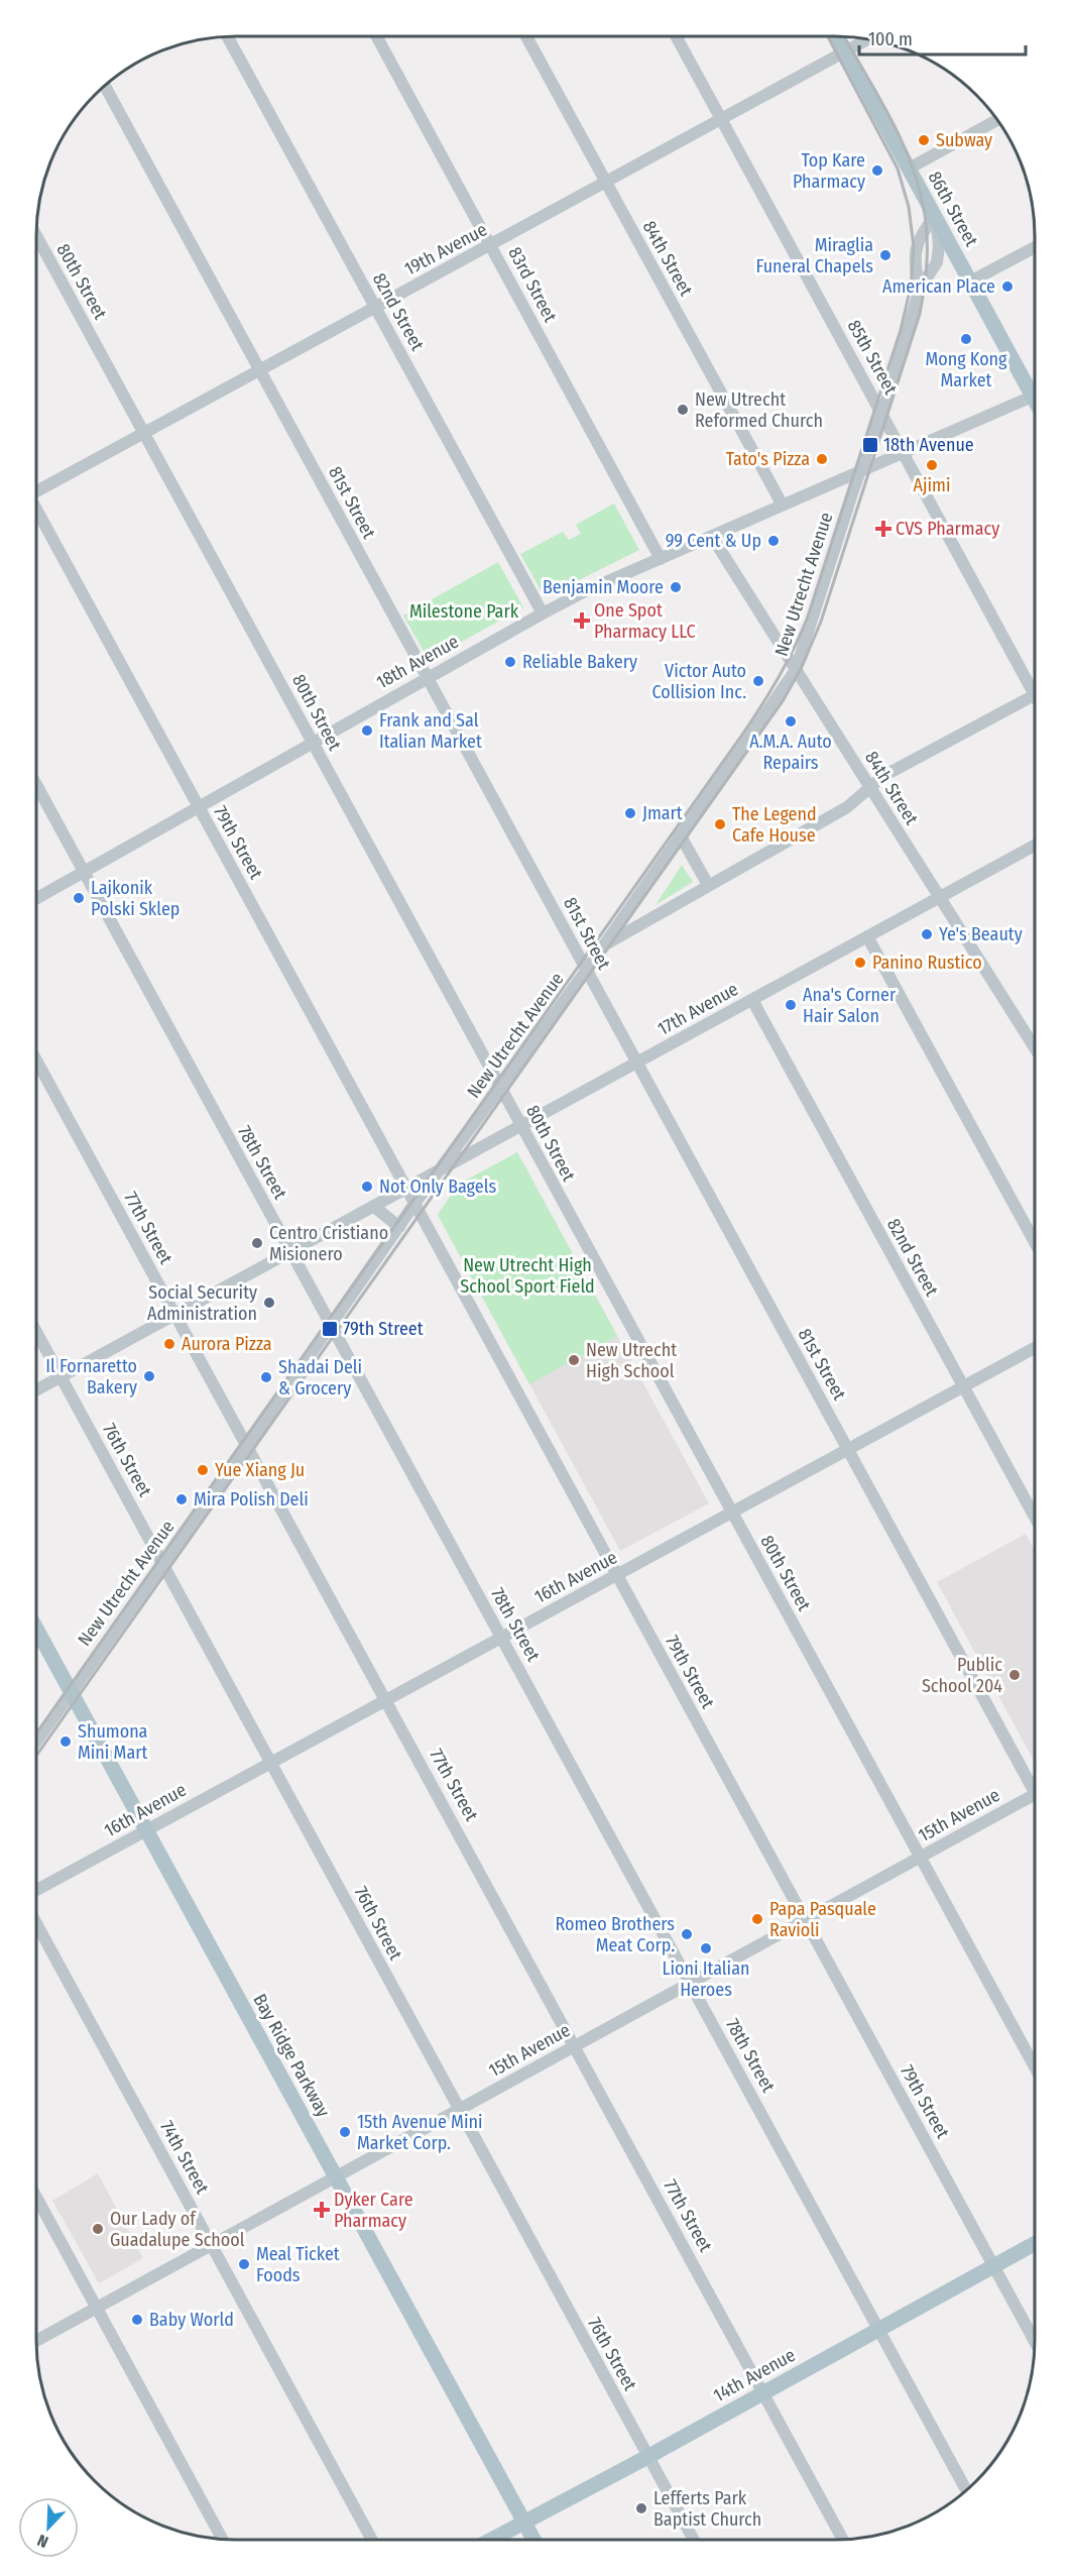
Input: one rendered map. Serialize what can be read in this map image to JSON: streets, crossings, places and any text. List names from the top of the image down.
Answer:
{
  "streets": {
    "main road": ["86th Street", "Bay Ridge Parkway", "14th Avenue"],
    "street": [
      "19th Avenue",
      "84th Street",
      "80th Street",
      "83rd Street",
      "82nd Street",
      "85th Street",
      "81st Street",
      "New Utrecht Avenue",
      "18th Avenue",
      "79th Street",
      "17th Avenue",
      "78th Street",
      "77th Street",
      "76th Street",
      "16th Avenue",
      "15th Avenue",
      "74th Street"
    ]
  },
  "crossings": [
    ["86th Street", "19th Avenue"],
    ["86th Street", "New Utrecht Avenue"],
    ["19th Avenue", "84th Street"],
    ["19th Avenue", "80th Street"],
    ["19th Avenue", "83rd Street"],
    ["19th Avenue", "82nd Street"],
    ["19th Avenue", "85th Street"],
    ["19th Avenue", "81st Street"],
    ["84th Street", "New Utrecht Avenue"],
    ["84th Street", "18th Avenue"],
    ["84th Street", "17th Avenue"],
    ["80th Street", "New Utrecht Avenue"],
    ["80th Street", "18th Avenue"],
    ["80th Street", "17th Avenue"],
    ["80th Street", "16th Avenue"],
    ["80th Street", "15th Avenue"],
    ["83rd Street", "18th Avenue"],
    ["82nd Street", "18th Avenue"],
    ["82nd Street", "17th Avenue"],
    ["82nd Street", "16th Avenue"],
    ["85th Street", "New Utrecht Avenue"],
    ["85th Street", "18th Avenue"],
    ["81st Street", "New Utrecht Avenue"],
    ["81st Street", "18th Avenue"],
    ["81st Street", "17th Avenue"],
    ["81st Street", "16th Avenue"],
    ["New Utrecht Avenue", "18th Avenue"],
    ["New Utrecht Avenue", "79th Street"],
    ["New Utrecht Avenue", "17th Avenue"],
    ["New Utrecht Avenue", "78th Street"],
    ["New Utrecht Avenue", "77th Street"],
    ["New Utrecht Avenue", "76th Street"],
    ["New Utrecht Avenue", "Bay Ridge Parkway"],
    ["18th Avenue", "79th Street"],
    ["18th Avenue", "78th Street"],
    ["79th Street", "17th Avenue"],
    ["79th Street", "16th Avenue"],
    ["79th Street", "15th Avenue"],
    ["79th Street", "14th Avenue"],
    ["17th Avenue", "78th Street"],
    ["17th Avenue", "77th Street"],
    ["17th Avenue", "76th Street"],
    ["78th Street", "16th Avenue"],
    ["78th Street", "15th Avenue"],
    ["78th Street", "14th Avenue"],
    ["77th Street", "16th Avenue"],
    ["77th Street", "15th Avenue"],
    ["77th Street", "14th Avenue"],
    ["76th Street", "16th Avenue"],
    ["76th Street", "15th Avenue"],
    ["76th Street", "14th Avenue"],
    ["16th Avenue", "Bay Ridge Parkway"],
    ["15th Avenue", "Bay Ridge Parkway"],
    ["15th Avenue", "74th Street"],
    ["Bay Ridge Parkway", "14th Avenue"]
  ],
  "parks": ["Milestone Park", "New Utrecht High School Sport Field"],
  "places": {
    "other": [
      "Subway",
      "Top Kare Pharmacy",
      "Miraglia Funeral Chapels",
      "American Place",
      "Mong Kong Market",
      "New Utrecht Reformed Church",
      "Tato's Pizza",
      "Ajimi",
      "99 Cent & Up",
      "Benjamin Moore",
      "Reliable Bakery",
      "Victor Auto Collision Inc.",
      "A.M.A. Auto Repairs",
      "Frank and Sal Italian Market",
      "Jmart",
      "The Legend Cafe House",
      "Lajkonik Polski Sklep",
      "Ye's Beauty",
      "Panino Rustico",
      "Ana's Corner Hair Salon",
      "Not Only Bagels",
      "Centro Cristiano Misionero",
      "Social Security Administration",
      "Aurora Pizza",
      "New Utrecht High School",
      "Il Fornaretto Bakery",
      "Shadai Deli & Grocery",
      "Yue Xiang Ju",
      "Mira Polish Deli",
      "Public School 204",
      "Shumona Mini Mart",
      "Papa Pasquale Ravioli",
      "Romeo Brothers Meat Corp.",
      "Lioni Italian Heroes",
      "15th Avenue Mini Market Corp.",
      "Our Lady of Guadalupe School",
      "Meal Ticket Foods",
      "Baby World",
      "Lefferts Park Baptist Church"
    ],
    "transit": ["18th Avenue", "79th Street"],
    "health": ["CVS Pharmacy", "One Spot Pharmacy LLC", "Dyker Care Pharmacy"]
  },
  "scale_bar": "100 m",
  "north": "bottom left"
}
